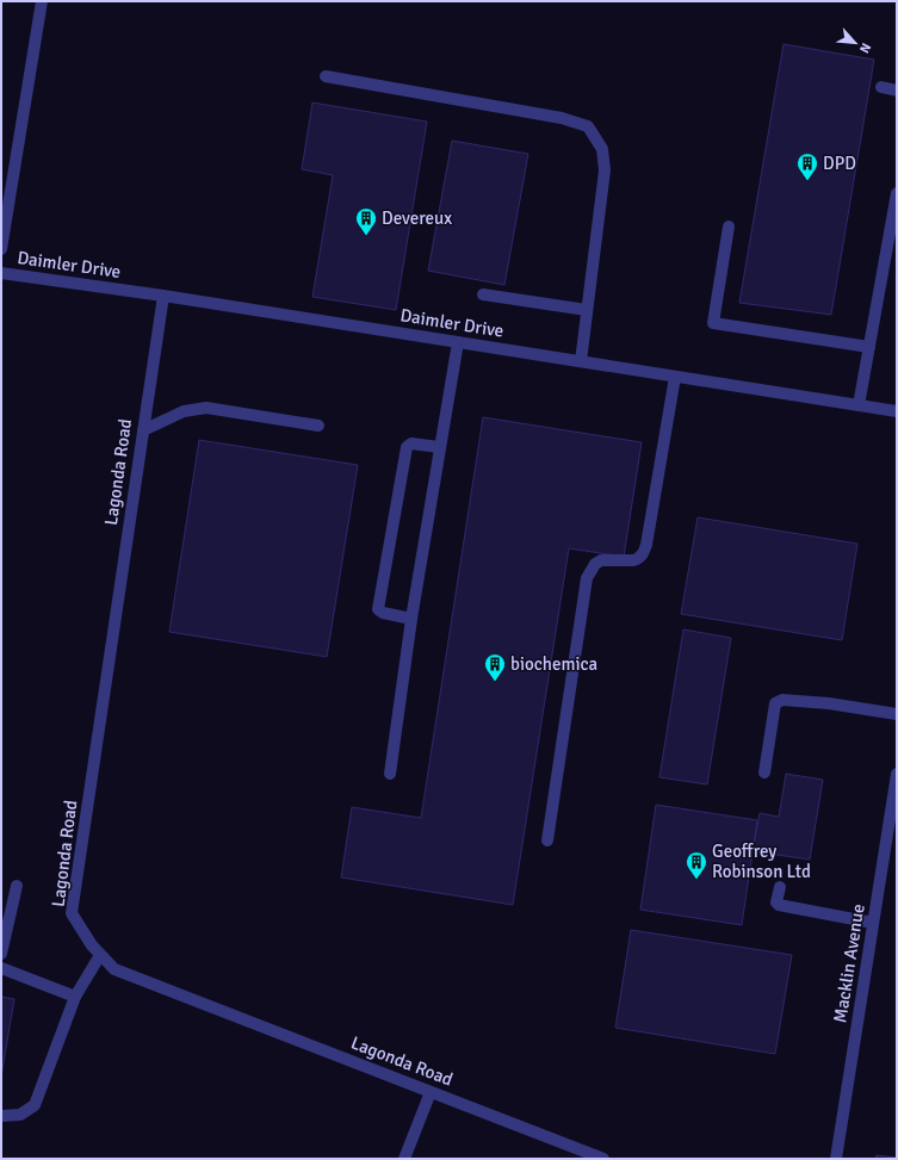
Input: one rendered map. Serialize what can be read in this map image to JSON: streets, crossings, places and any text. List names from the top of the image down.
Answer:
{
  "streets": {
    "street": ["Daimler Drive", "Lagonda Road", "Macklin Avenue"]
  },
  "crossings": [
    ["Daimler Drive", "Lagonda Road"]
  ],
  "places": {
    "building": [
      "DPD",
      "Devereux",
      "biochemica",
      "Geoffrey Robinson Ltd"
    ]
  },
  "north": "bottom right"
}
